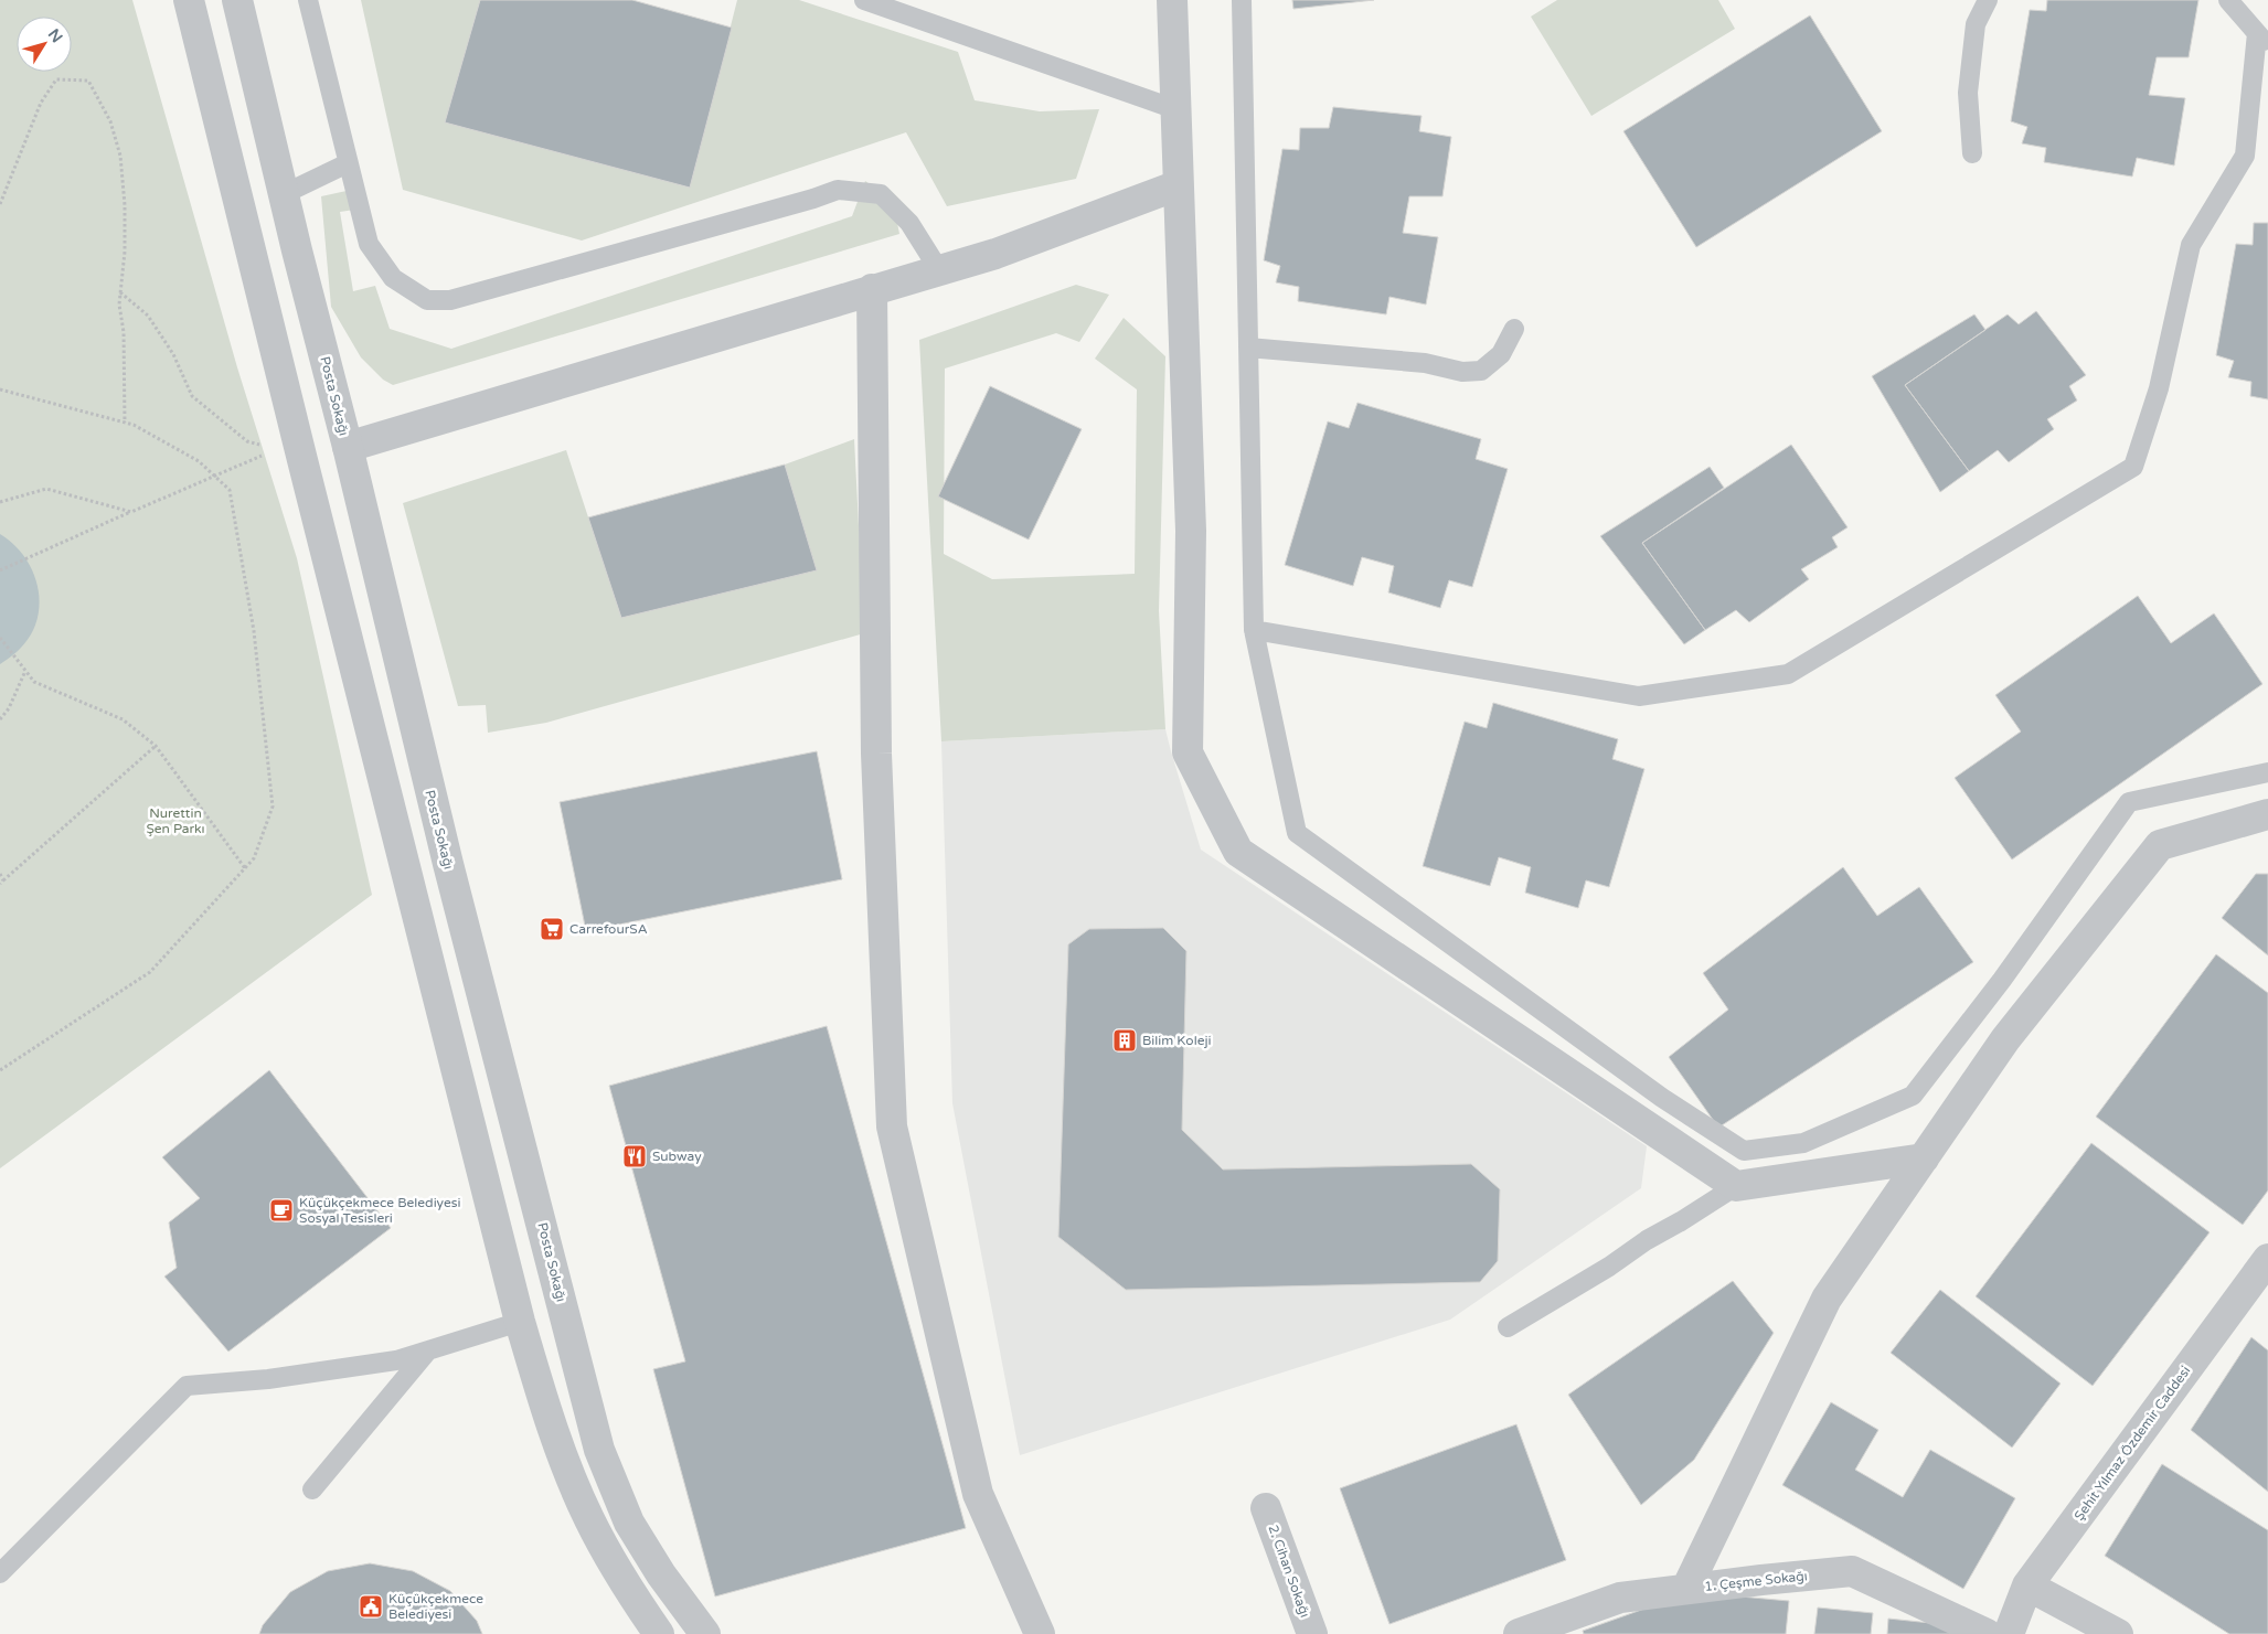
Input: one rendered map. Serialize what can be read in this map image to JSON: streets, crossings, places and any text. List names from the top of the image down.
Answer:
{
  "streets": {
    "street": [
      "Posta Sokağı",
      "Şehit Yılmaz Özdemir Caddesi",
      "2. Cihan Sokağı",
      "1. Çeşme Sokağı"
    ]
  },
  "parks": ["Nurettin Şen Parkı"],
  "places": {
    "supermarket": ["CarrefourSA"],
    "building": ["Bilim Koleji"],
    "restaurant": ["Subway"],
    "cafe": ["Küçükçekmece Belediyesi Sosyal Tesisleri"],
    "public building": ["Küçükçekmece Belediyesi"]
  },
  "north": "top right"
}
